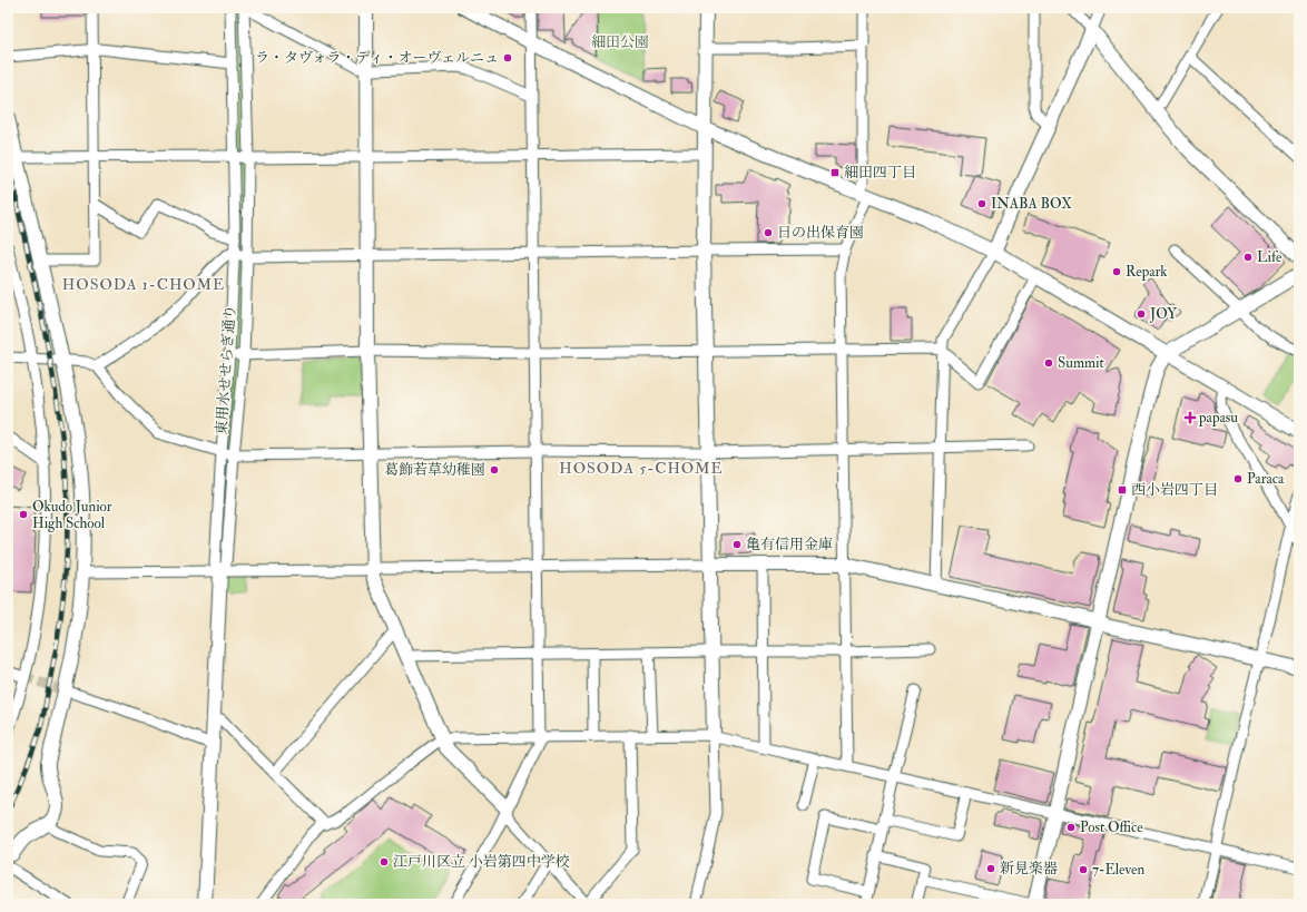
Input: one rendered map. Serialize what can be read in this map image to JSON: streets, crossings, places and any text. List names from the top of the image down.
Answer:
{
  "streets": {
    "street": ["東用水せせらぎ通り"]
  },
  "districts": ["HOSODA 1-CHOME", "HOSODA 5-CHOME"],
  "parks": ["細田公園"],
  "places": {
    "other": [
      "ラ・タヴォラ・ディ・オーヴェルニュ",
      "INABA BOX",
      "日の出保育園",
      "Life",
      "Repark",
      "JOY",
      "Summit",
      "葛飾若草幼稚園",
      "Paraca",
      "Okudo Junior High School",
      "亀有信用金庫",
      "Post Office",
      "江戸川区立 小岩第四中学校",
      "新見楽器",
      "7-Eleven"
    ],
    "transit": ["細田四丁目", "西小岩四丁目"],
    "health": ["papasu"]
  }
}
